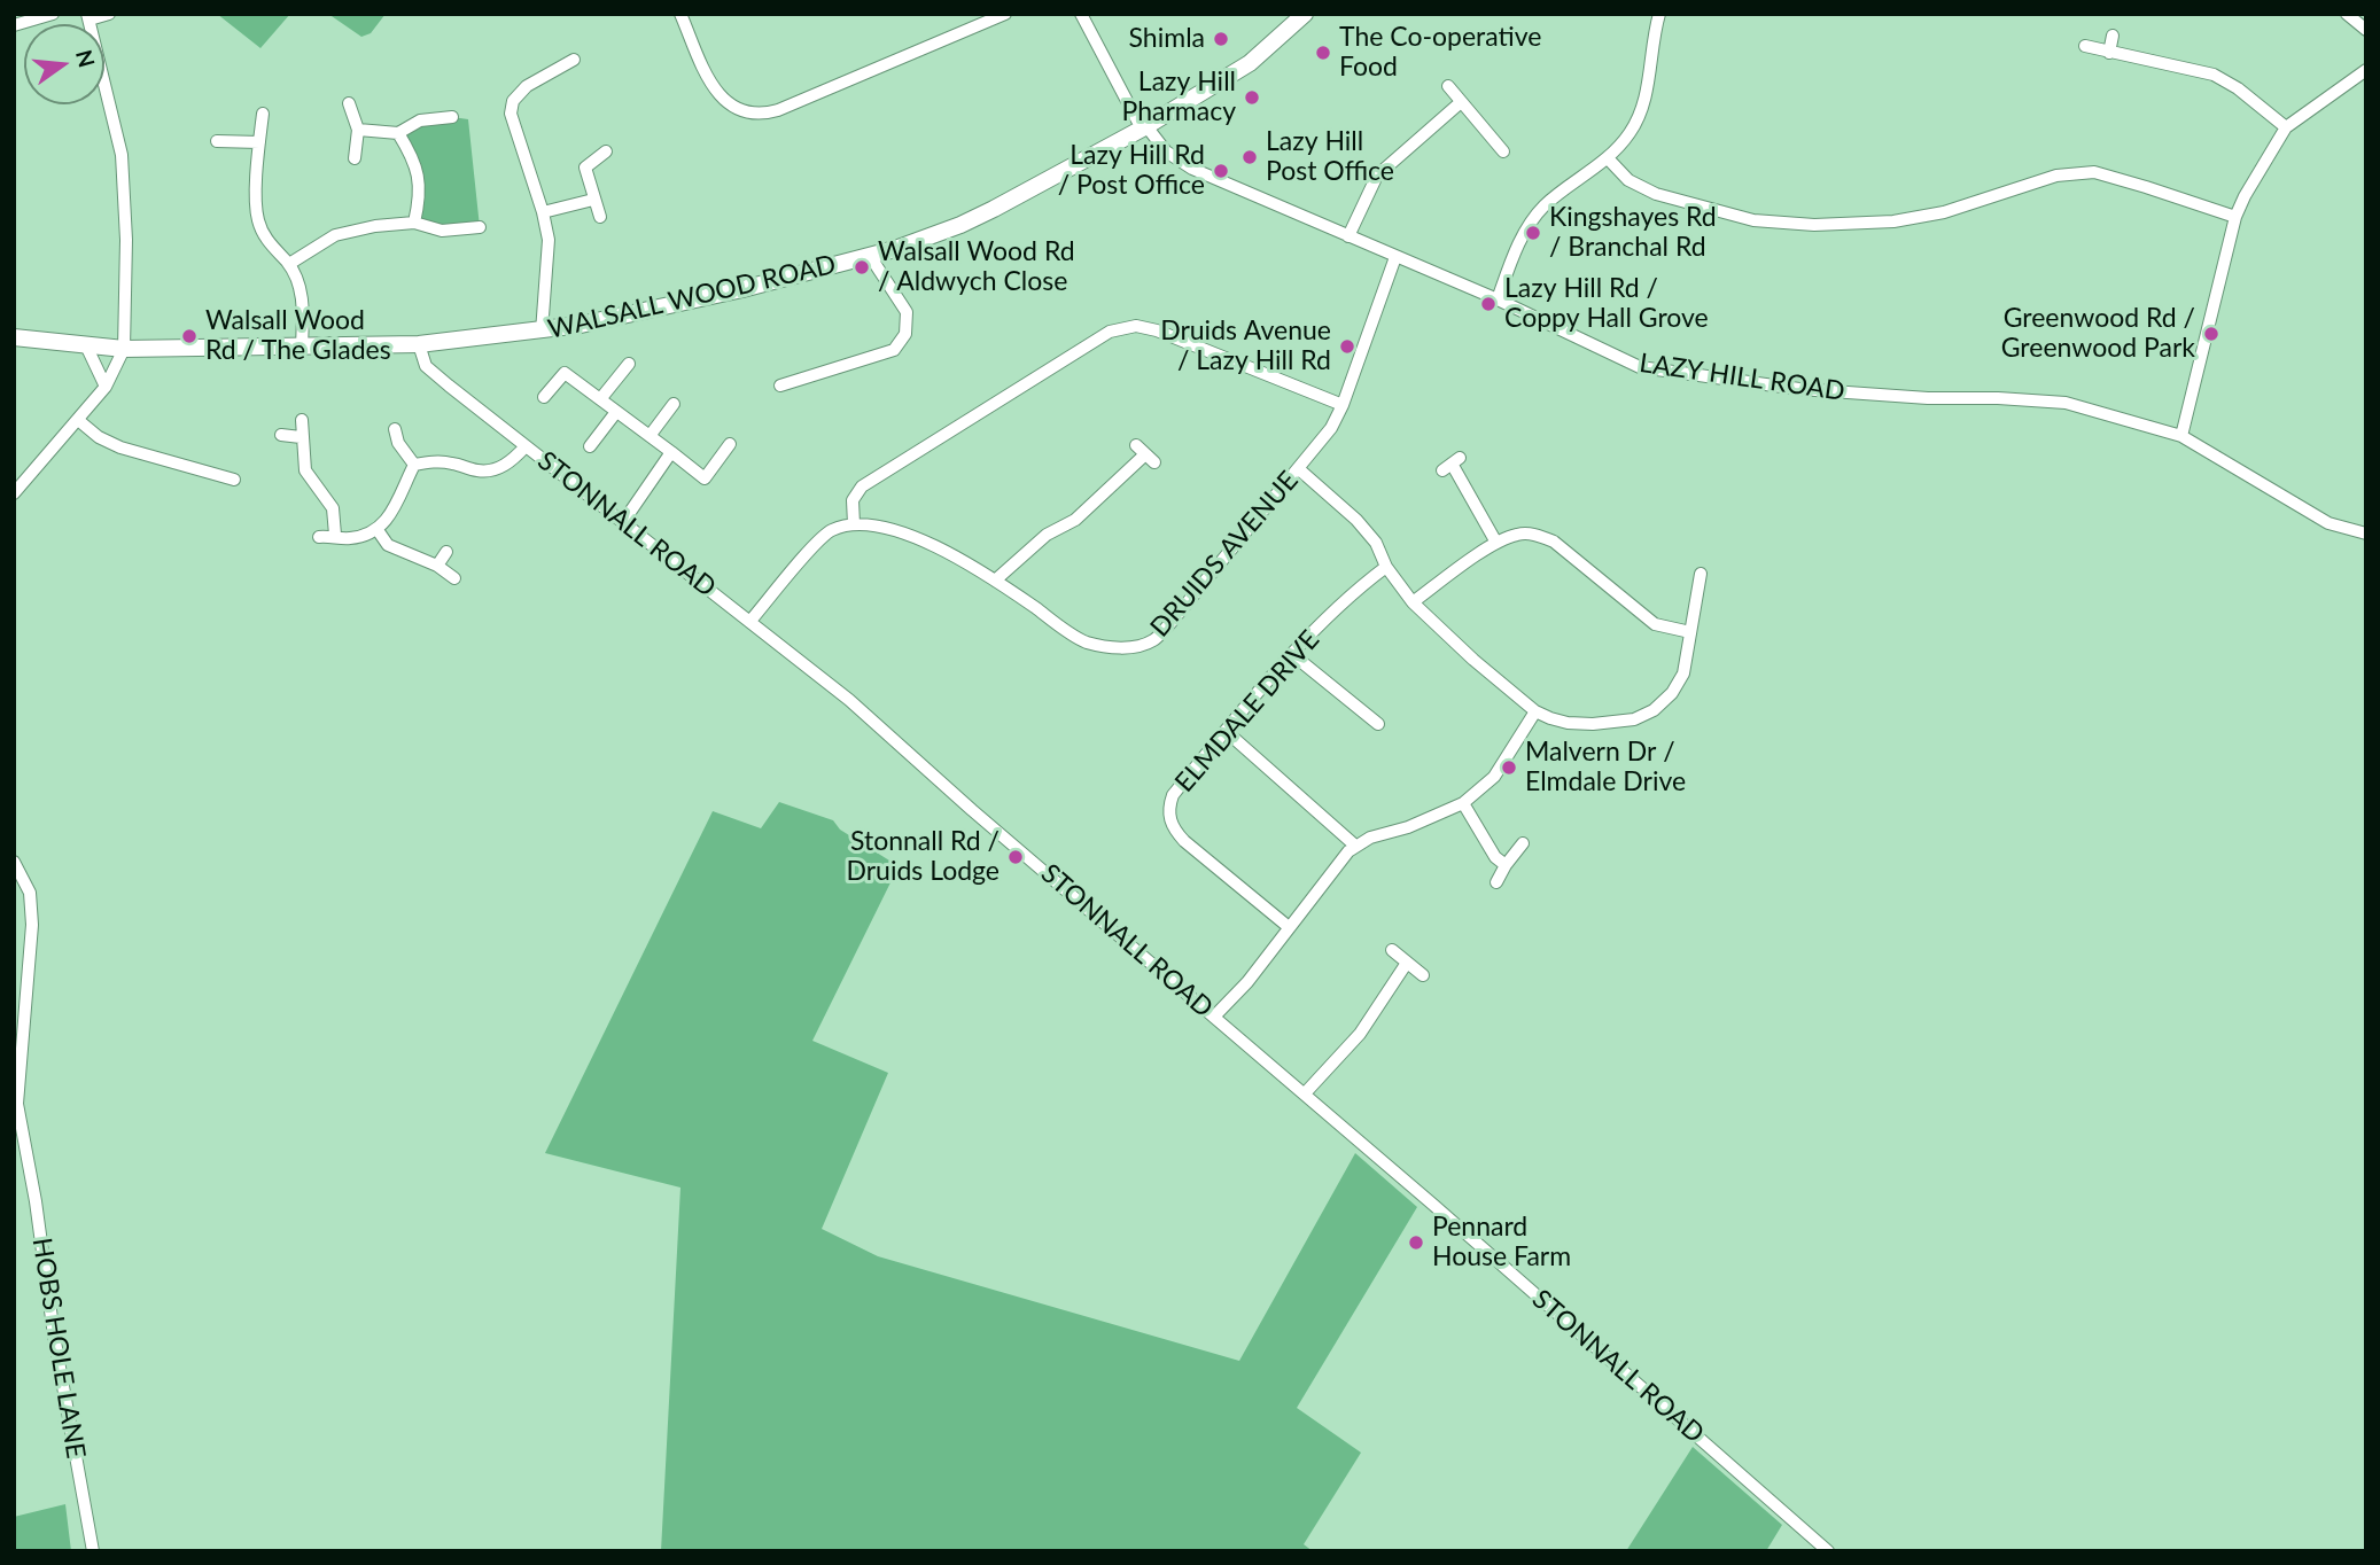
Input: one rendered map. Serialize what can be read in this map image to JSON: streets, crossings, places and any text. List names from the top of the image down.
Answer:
{
  "streets": {
    "street": [
      "WALSALL WOOD ROAD",
      "LAZY HILL ROAD",
      "STONNALL ROAD",
      "DRUIDS AVENUE",
      "ELMDALE DRIVE",
      "HOBS HOLE LANE"
    ]
  },
  "crossings": [
    ["WALSALL WOOD ROAD", "LAZY HILL ROAD"],
    ["WALSALL WOOD ROAD", "STONNALL ROAD"],
    ["LAZY HILL ROAD", "DRUIDS AVENUE"]
  ],
  "places": [
    "Shimla",
    "The Co-operative Food",
    "Lazy Hill Pharmacy",
    "Lazy Hill Post Office",
    "Lazy Hill Rd / Post Office",
    "Kingshayes Rd / Branchal Rd",
    "Walsall Wood Rd / Aldwych Close",
    "Lazy Hill Rd / Coppy Hall Grove",
    "Greenwood Rd / Greenwood Park",
    "Walsall Wood Rd / The Glades",
    "Druids Avenue / Lazy Hill Rd",
    "Malvern Dr / Elmdale Drive",
    "Stonnall Rd / Druids Lodge",
    "Pennard House Farm"
  ],
  "north": "right"
}
